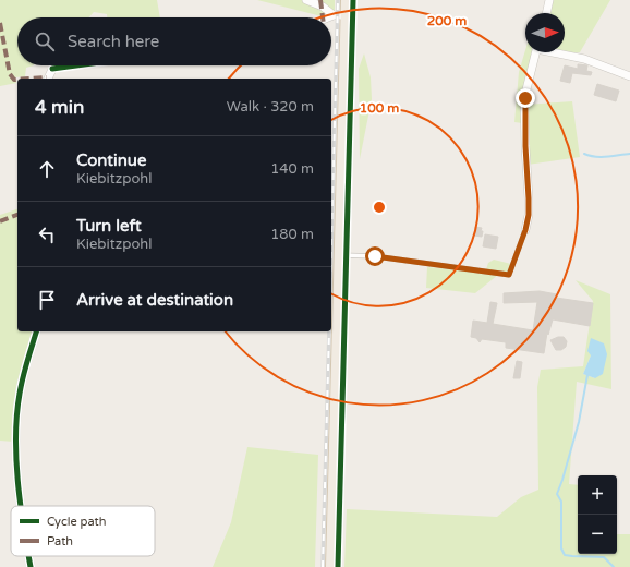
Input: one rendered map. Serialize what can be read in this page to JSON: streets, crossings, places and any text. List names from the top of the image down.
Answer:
{
  "legend": ["Cycle path", "Path"],
  "north": "right",
  "page": {
    "search": "Search here",
    "heading": ["4 min", "Walk · 320 m"],
    "list": [
      ["Continue", "Kiebitzpohl", "140 m"],
      ["Turn left", "Kiebitzpohl", "180 m"],
      "Arrive at destination"
    ],
    "map_buttons": ["+", "−"]
  },
  "rings": ["200 m", "100 m"]
}
